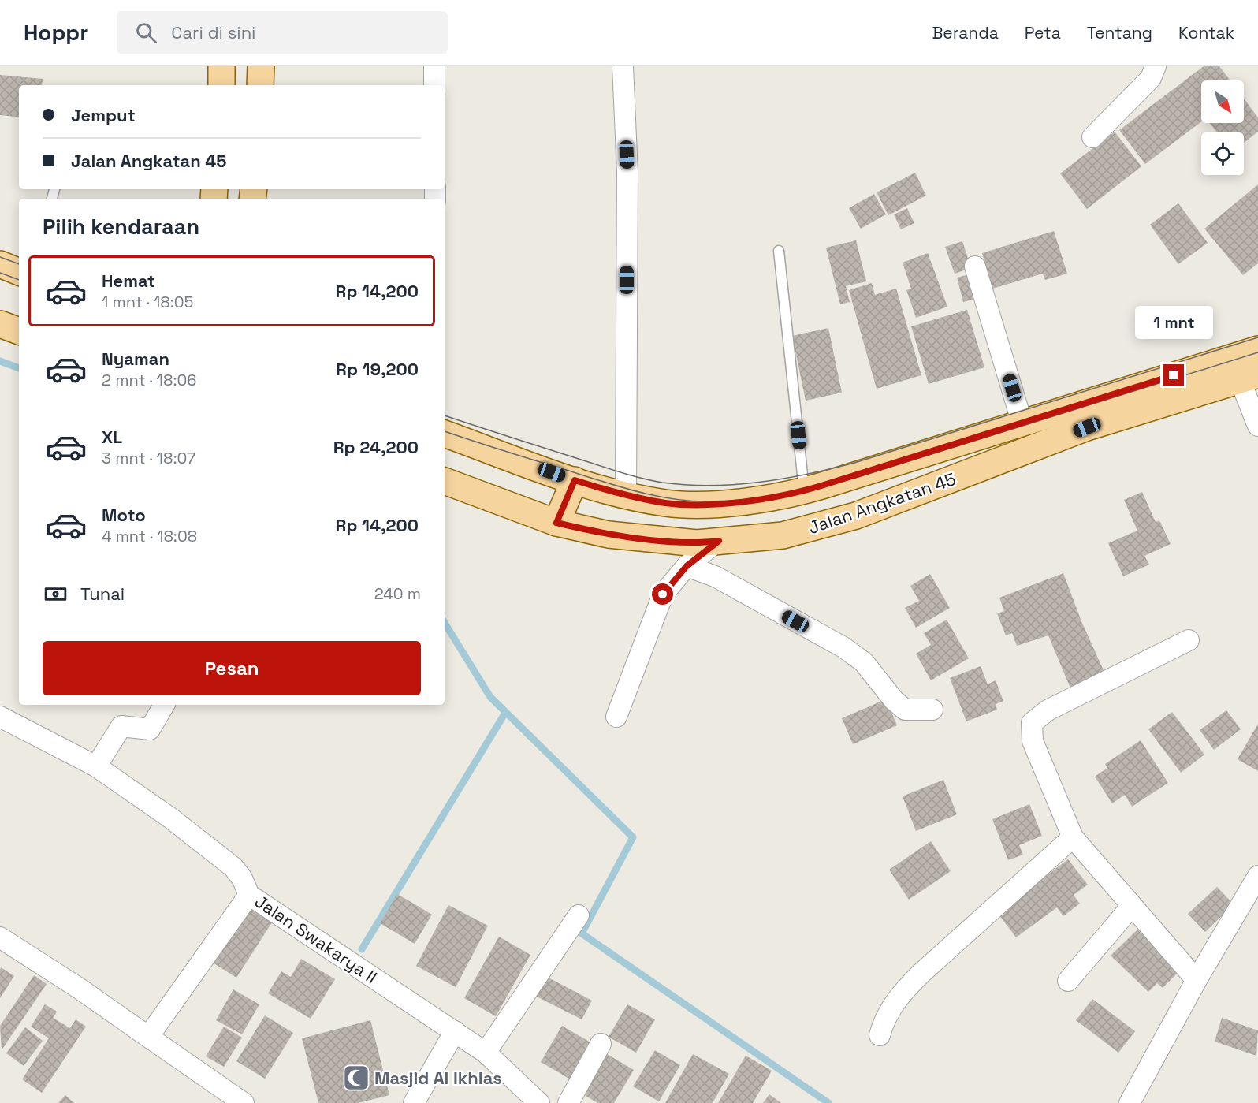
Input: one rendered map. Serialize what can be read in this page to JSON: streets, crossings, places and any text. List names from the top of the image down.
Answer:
{
  "streets": {
    "main road": ["Jalan Angkatan 45"],
    "street": ["Jalan Swakarya II"]
  },
  "places": {
    "mosque": ["Masjid Al Ikhlas"]
  },
  "north": "bottom right",
  "page": {
    "header": "Hoppr",
    "search": "Cari di sini",
    "nav": [
      "Beranda",
      "Peta",
      "Tentang",
      "Kontak"
    ],
    "banner": ["Jemput", "Jalan Angkatan 45"],
    "heading": "Pilih kendaraan",
    "list": [
      {
        "name": "Hemat",
        "note": "1 mnt · 18:05",
        "value": "Rp 14,200"
      },
      {
        "name": "Nyaman",
        "note": "2 mnt · 18:06",
        "value": "Rp 19,200"
      },
      {
        "name": "XL",
        "note": "3 mnt · 18:07",
        "value": "Rp 24,200"
      },
      {
        "name": "Moto",
        "note": "4 mnt · 18:08",
        "value": "Rp 14,200"
      }
    ],
    "bubble": "1 mnt",
    "pay": ["Tunai", "240 m"],
    "buttons": "Pesan"
  }
}
